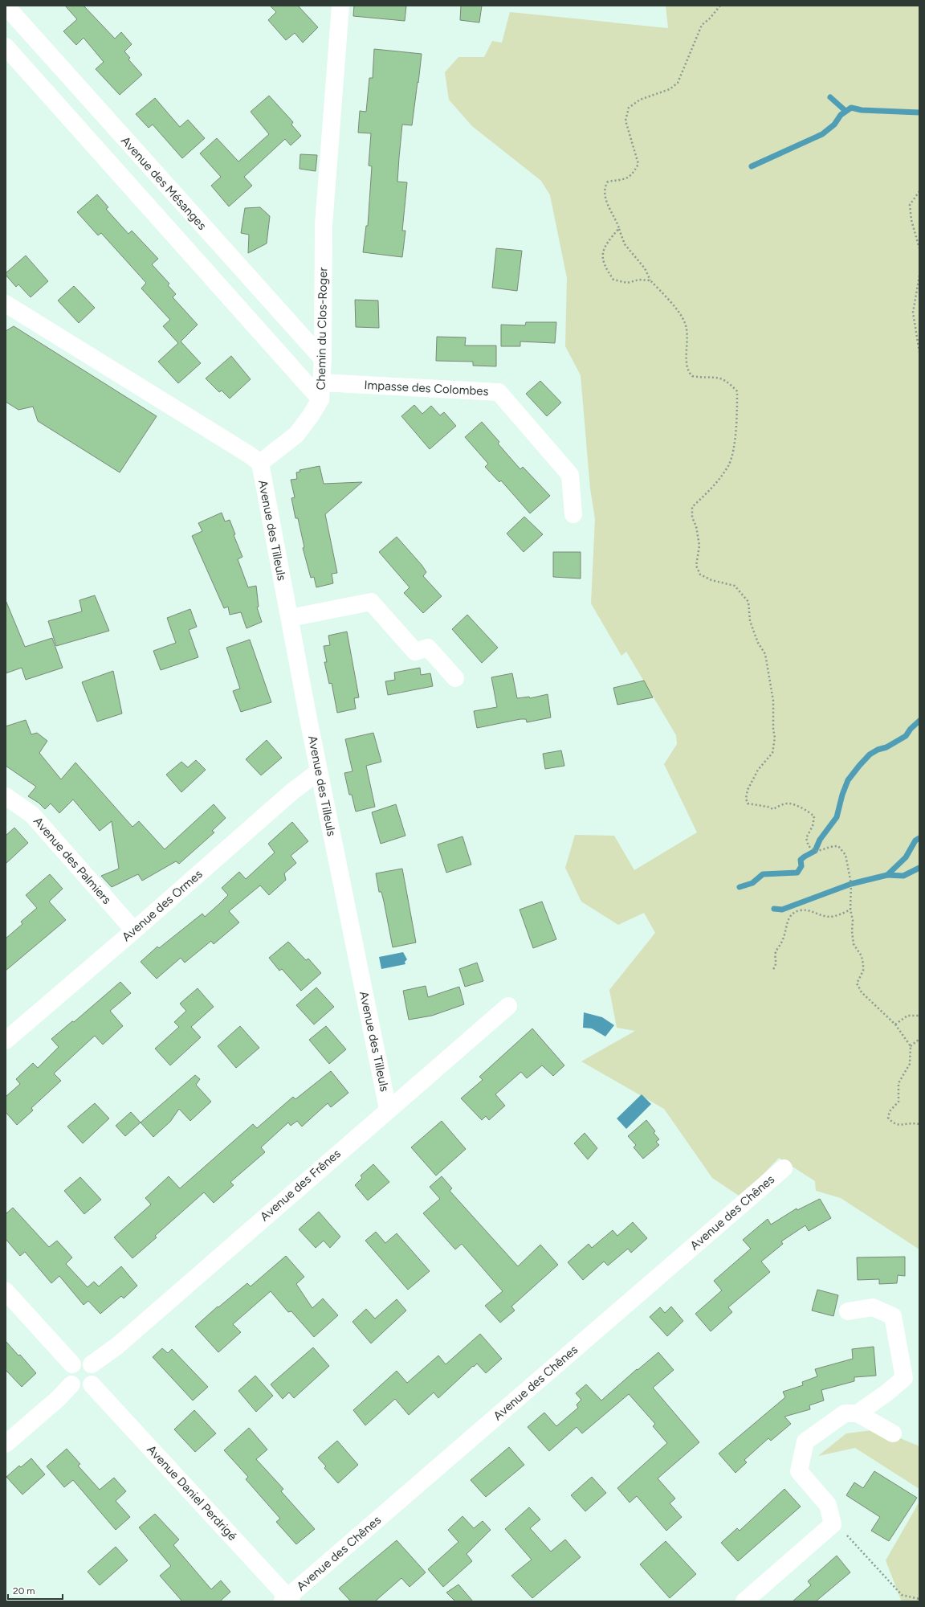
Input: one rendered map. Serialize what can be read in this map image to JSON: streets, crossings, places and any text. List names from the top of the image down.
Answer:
{
  "streets": {
    "street": [
      "Avenue des Mésanges",
      "Chemin du Clos-Roger",
      "Impasse des Colombes",
      "Avenue des Tilleuls",
      "Avenue des Palmiers",
      "Avenue des Ormes",
      "Avenue des Frênes",
      "Avenue des Chênes",
      "Avenue Daniel Perdrigé"
    ]
  },
  "crossings": [
    ["Avenue des Mésanges", "Chemin du Clos-Roger"],
    ["Chemin du Clos-Roger", "Impasse des Colombes"],
    ["Chemin du Clos-Roger", "Avenue des Tilleuls"],
    ["Avenue des Tilleuls", "Avenue des Ormes"],
    ["Avenue des Tilleuls", "Avenue des Frênes"],
    ["Avenue des Palmiers", "Avenue des Ormes"],
    ["Avenue des Frênes", "Avenue Daniel Perdrigé"],
    ["Avenue des Chênes", "Avenue Daniel Perdrigé"]
  ],
  "scale_bar": "20 m"
}
